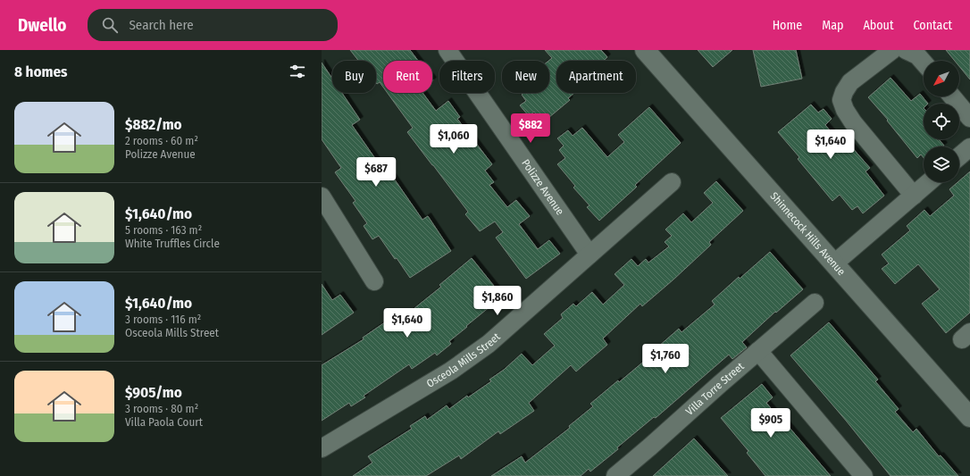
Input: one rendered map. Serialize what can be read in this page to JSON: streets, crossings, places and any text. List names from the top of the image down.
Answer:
{
  "streets": {
    "street": [
      "Polizze Avenue",
      "Shinnecock Hills Avenue",
      "Osceola Mills Street",
      "Villa Torre Street"
    ]
  },
  "crossings": [
    ["Polizze Avenue", "Osceola Mills Street"]
  ],
  "north": "bottom left",
  "page": {
    "header": "Dwello",
    "search": "Search here",
    "nav": [
      "Home",
      "Map",
      "About",
      "Contact"
    ],
    "heading": "8 homes",
    "chip": [
      "Buy",
      "Rent",
      "Filters",
      "New",
      "Apartment"
    ],
    "list": [
      {
        "name": "$882/mo",
        "note": "2 rooms · 60 m² · Polizze Avenue"
      },
      {
        "name": "$1,640/mo",
        "note": "5 rooms · 163 m² · White Truffles Circle"
      },
      {
        "name": "$1,640/mo",
        "note": "3 rooms · 116 m² · Osceola Mills Street"
      },
      {
        "name": "$905/mo",
        "note": "3 rooms · 80 m² · Villa Paola Court"
      }
    ],
    "price": [
      "$882",
      "$1,060",
      "$1,640",
      "$687",
      "$1,860",
      "$1,640",
      "$1,760",
      "$905"
    ]
  }
}
